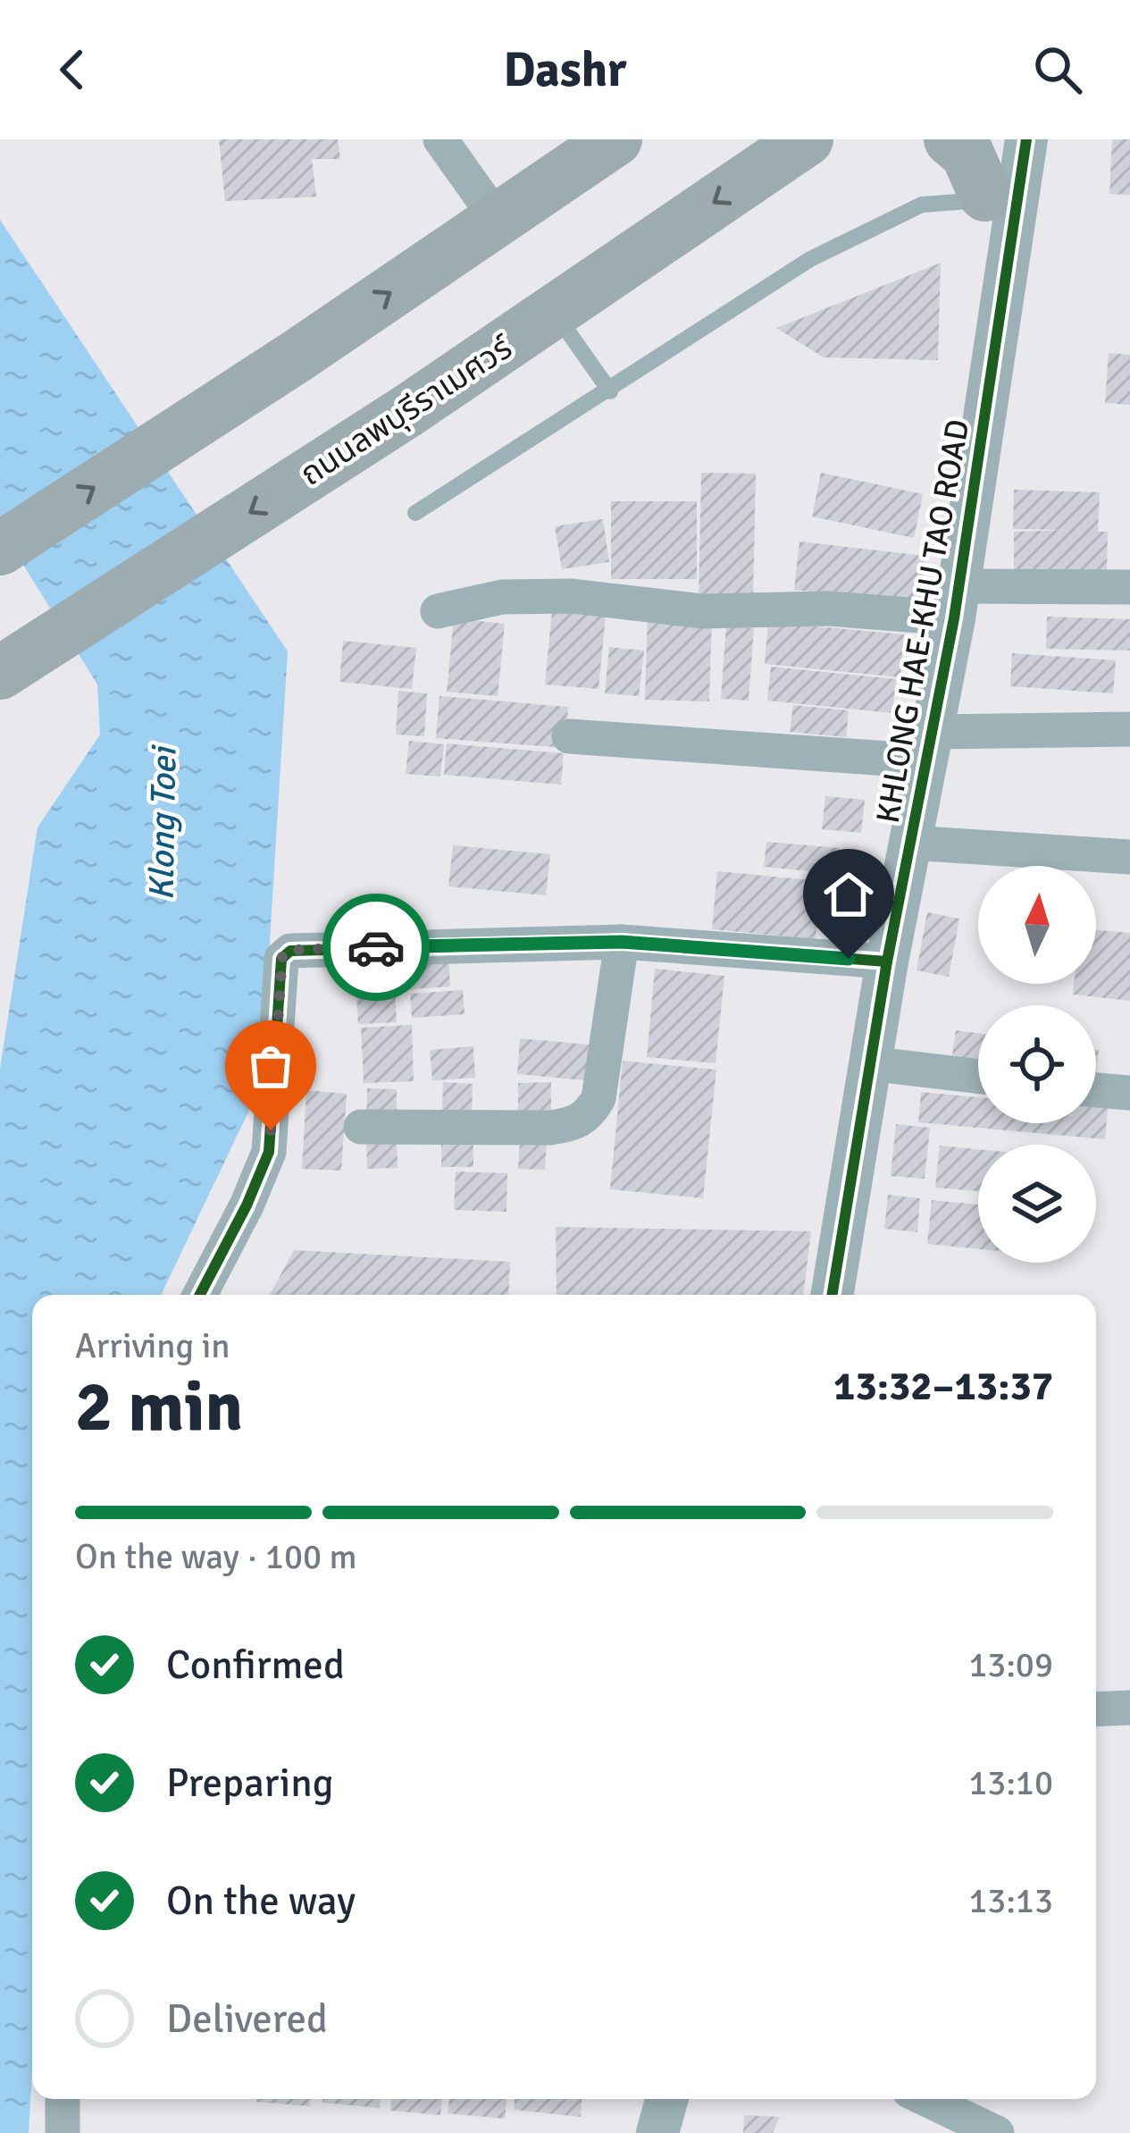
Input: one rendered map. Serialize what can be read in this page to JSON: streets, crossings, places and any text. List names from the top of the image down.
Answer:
{
  "streets": {
    "main road": ["ถนนลพบุรีราเมศวร์"],
    "street": ["KHLONG HAE-KHU TAO ROAD"]
  },
  "water": ["Klong Toei"],
  "north": "top",
  "page": {
    "header": "Dashr",
    "heading": ["2 min", "Arriving in", "13:32–13:37"],
    "bar": "On the way · 100 m",
    "list": [
      ["Confirmed", "13:09"],
      ["Preparing", "13:10"],
      ["On the way", "13:13"],
      "Delivered"
    ]
  }
}
